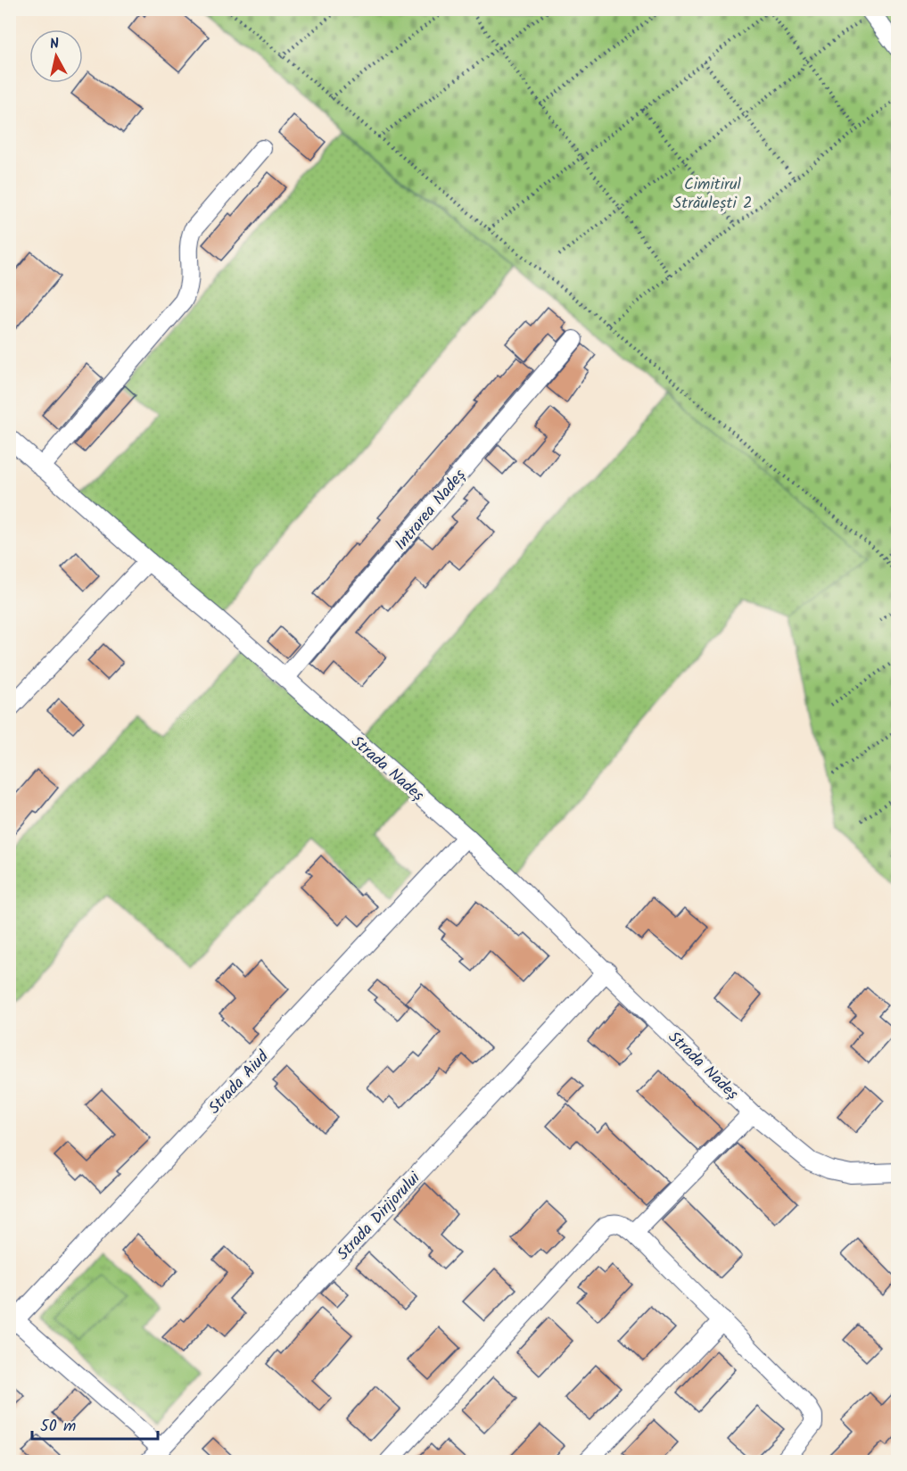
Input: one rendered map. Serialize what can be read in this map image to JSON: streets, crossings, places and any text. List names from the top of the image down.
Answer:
{
  "streets": {
    "street": [
      "Intrarea Nadeș",
      "Strada Nadeș",
      "Strada Aiud",
      "Strada Dirijorului"
    ]
  },
  "crossings": [
    ["Intrarea Nadeș", "Strada Nadeș"],
    ["Strada Nadeș", "Strada Aiud"],
    ["Strada Nadeș", "Strada Dirijorului"]
  ],
  "parks": ["Cimitirul Străulești 2"],
  "scale_bar": "50 m",
  "north": "top"
}
